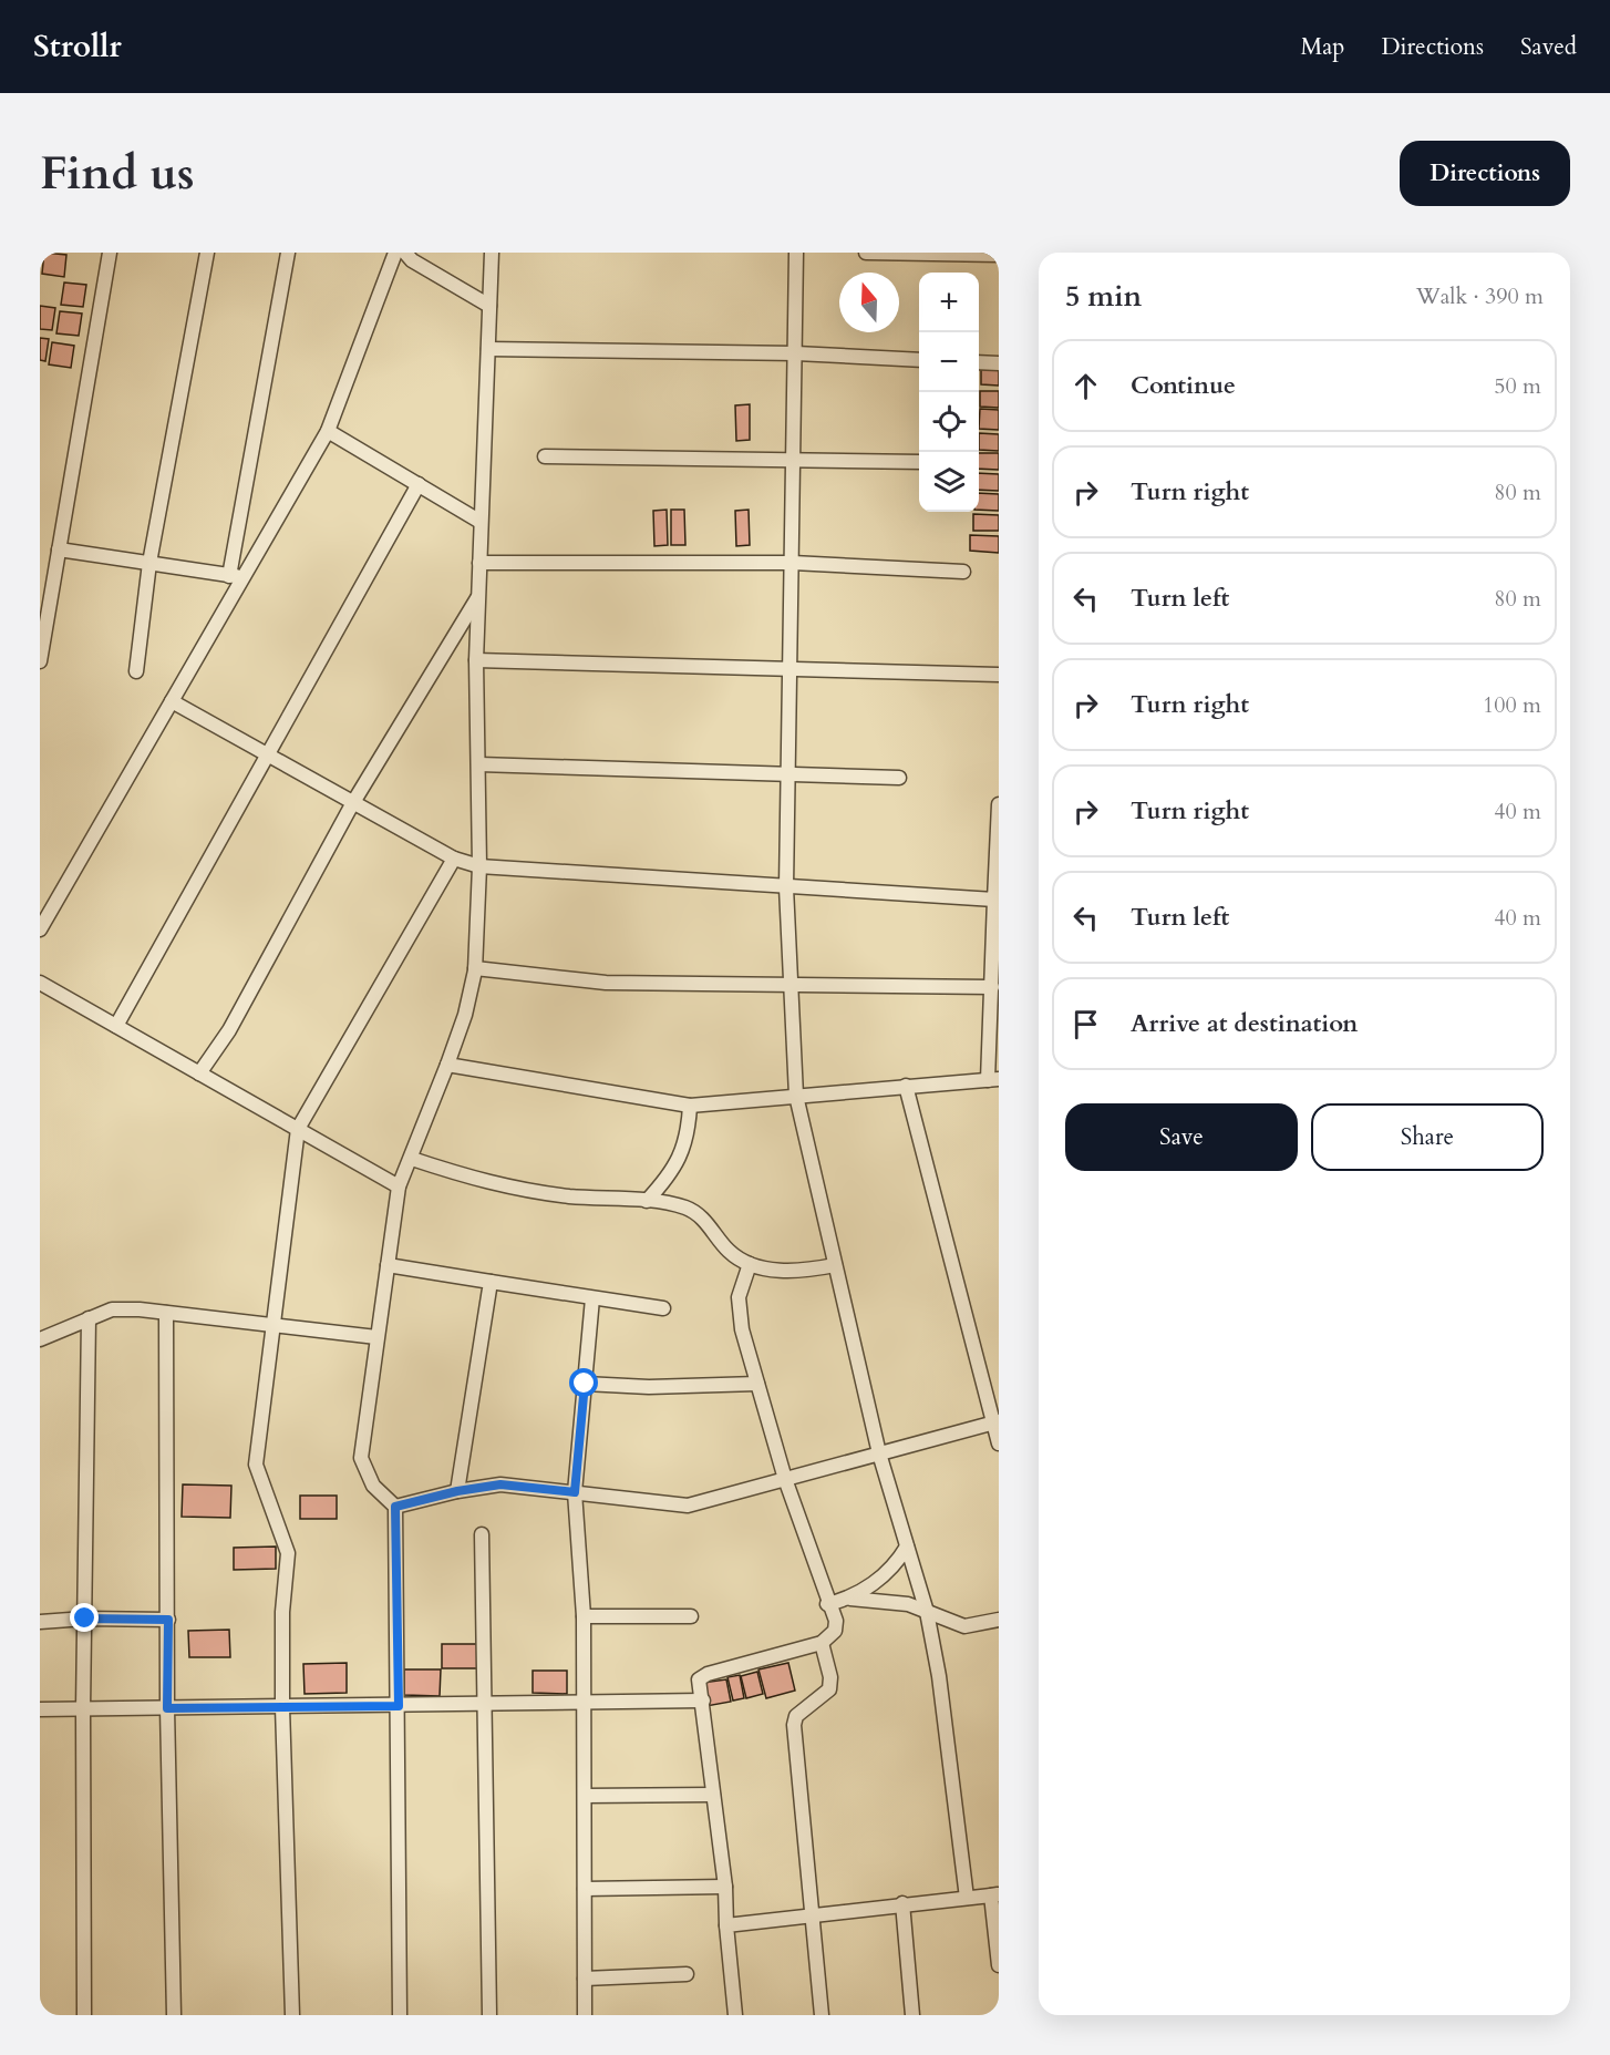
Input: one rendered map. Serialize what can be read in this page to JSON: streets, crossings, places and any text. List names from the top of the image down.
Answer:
{
  "north": "top",
  "page": {
    "header": "Strollr",
    "nav": ["Map", "Directions", "Saved"],
    "buttons": [
      "Directions",
      ["Save", "Share"]
    ],
    "title": "Find us",
    "heading": ["5 min", "Walk · 390 m"],
    "map_buttons": ["+", "−"],
    "list": [
      ["Continue", "50 m"],
      ["Turn right", "80 m"],
      ["Turn left", "80 m"],
      ["Turn right", "100 m"],
      ["Turn right", "40 m"],
      ["Turn left", "40 m"],
      "Arrive at destination"
    ]
  }
}
